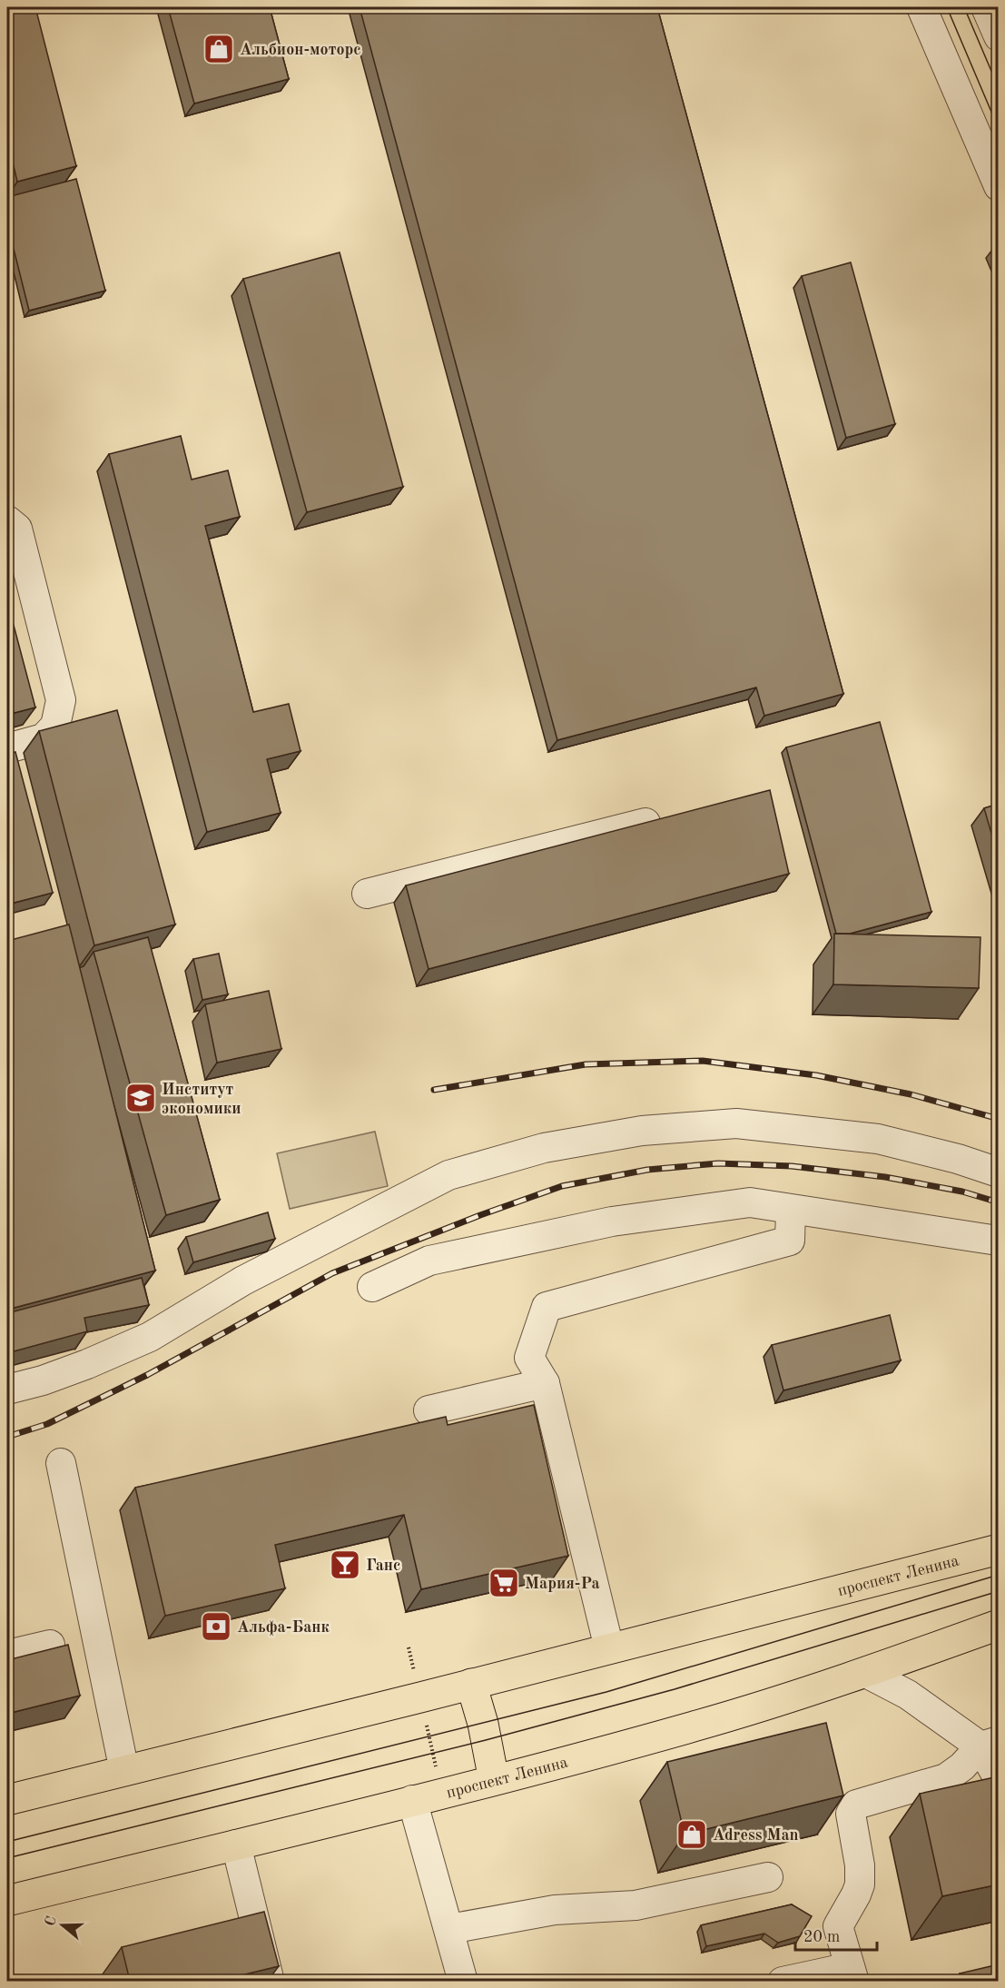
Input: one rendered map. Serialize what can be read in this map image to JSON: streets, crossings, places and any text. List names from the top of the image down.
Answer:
{
  "streets": {
    "main road": ["проспект Ленина"]
  },
  "places": {
    "shop": ["Альбион-моторс", "Adress Man"],
    "school or university": ["Институт экономики"],
    "bar": ["Ганс"],
    "supermarket": ["Мария-Ра"],
    "bank": ["Альфа-Банк"]
  },
  "scale_bar": "20 m",
  "north": "left"
}
